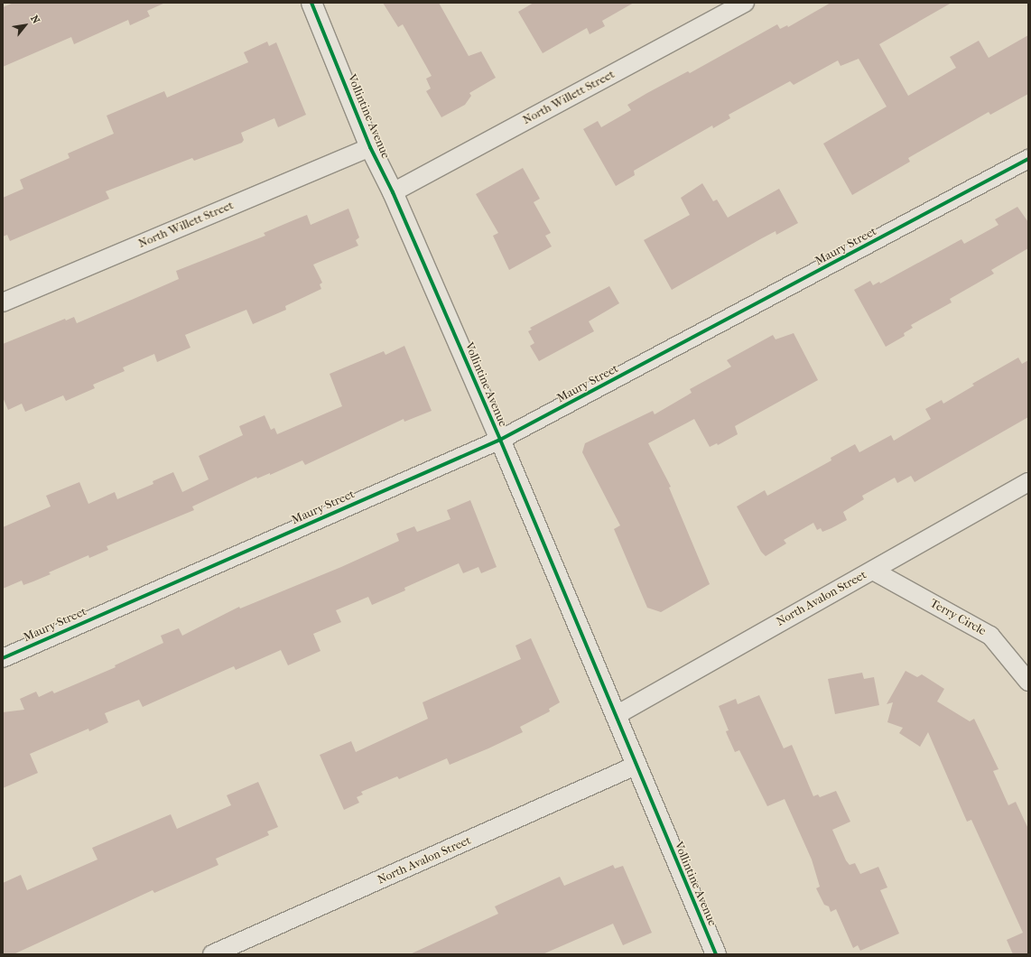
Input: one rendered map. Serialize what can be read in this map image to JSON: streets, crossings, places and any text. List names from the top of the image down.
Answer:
{
  "streets": {
    "street": [
      "North Willett Street",
      "Vollintine Avenue",
      "Maury Street",
      "North Avalon Street",
      "Terry Circle"
    ]
  },
  "crossings": [
    ["North Willett Street", "Vollintine Avenue"],
    ["Vollintine Avenue", "Maury Street"],
    ["Vollintine Avenue", "North Avalon Street"],
    ["North Avalon Street", "Terry Circle"]
  ],
  "north": "top right"
}
